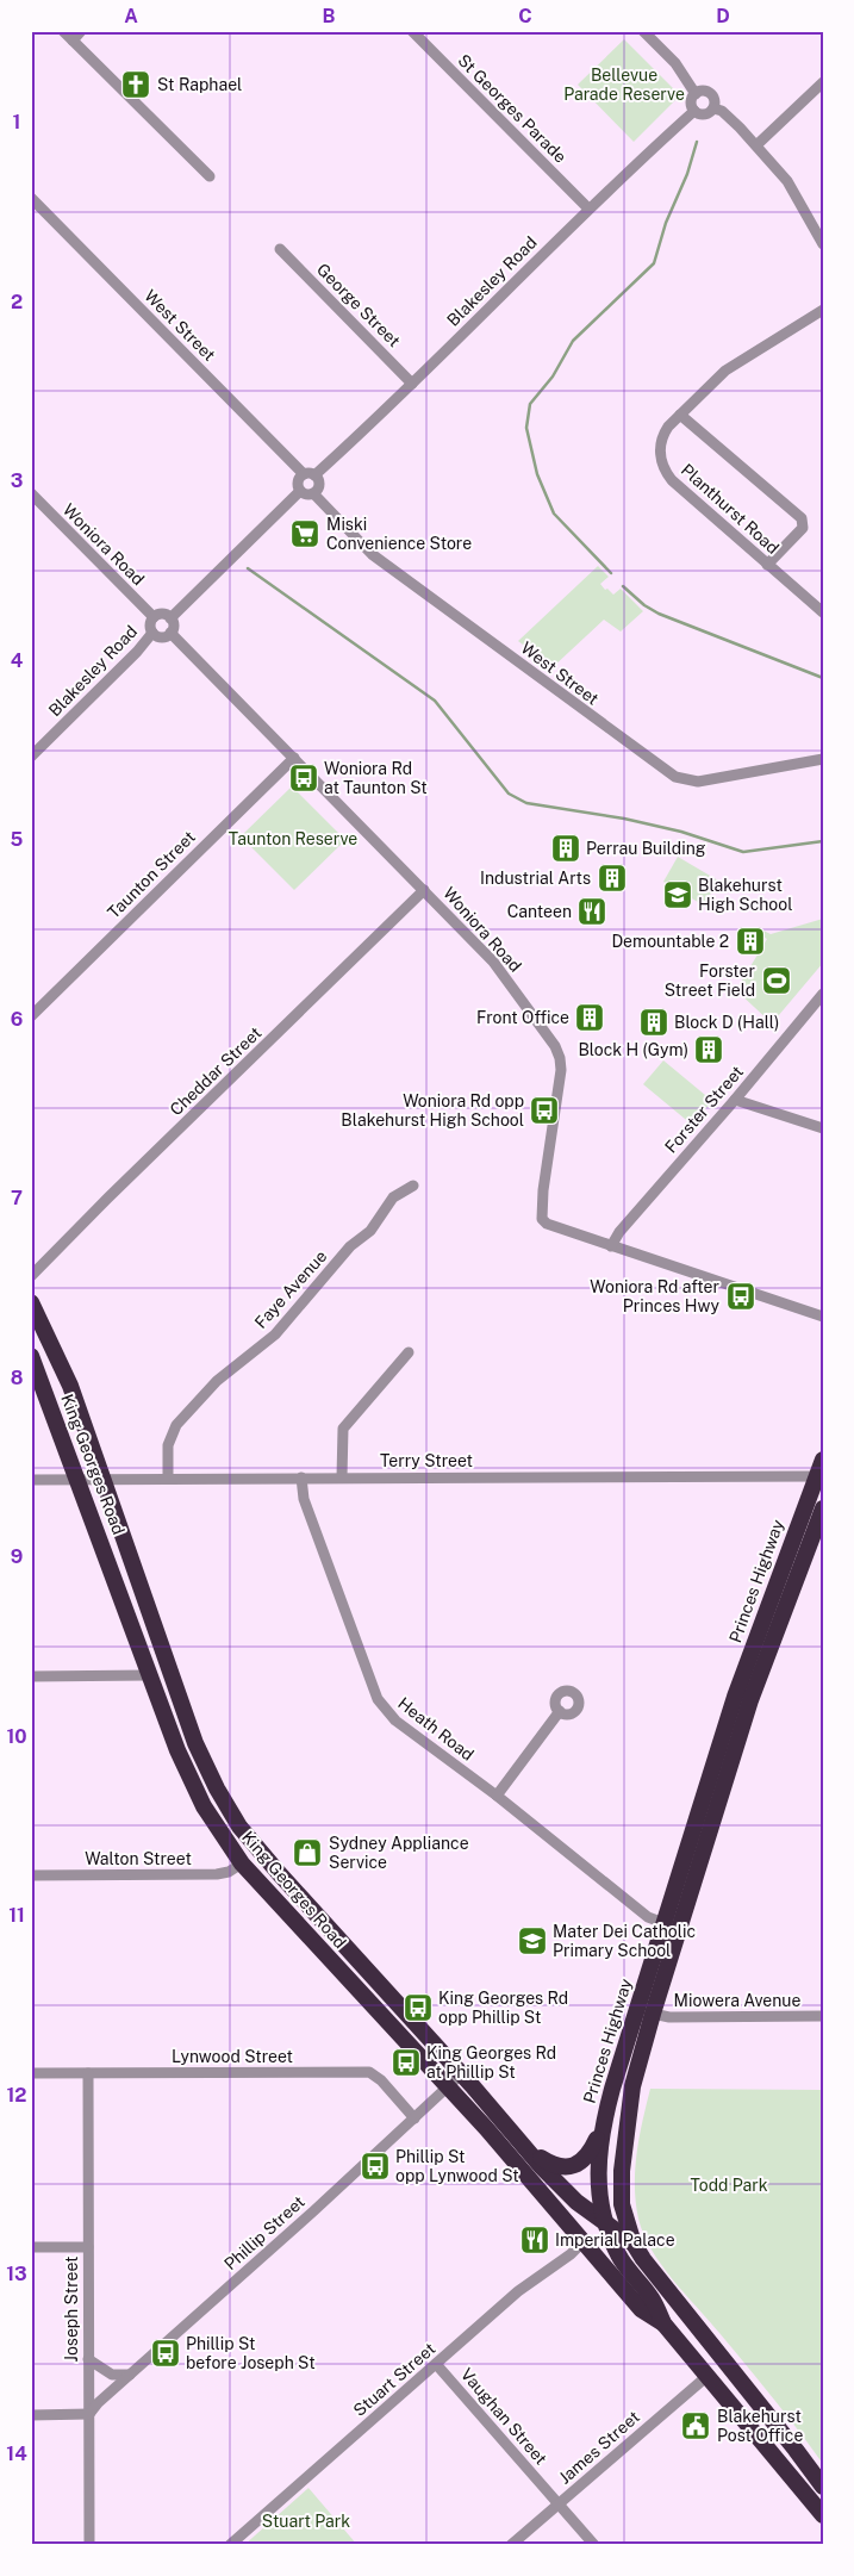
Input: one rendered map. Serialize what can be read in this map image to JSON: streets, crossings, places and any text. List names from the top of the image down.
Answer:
{
  "streets": {
    "highway": ["King Georges Road", "Princes Highway"],
    "street": [
      "St Georges Parade",
      "Blakesley Road",
      "George Street",
      "West Street",
      "Planthurst Road",
      "Woniora Road",
      "Taunton Street",
      "Cheddar Street",
      "Forster Street",
      "Faye Avenue",
      "Terry Street",
      "Heath Road",
      "Walton Street",
      "Miowera Avenue",
      "Lynwood Street",
      "Phillip Street",
      "Joseph Street",
      "Stuart Street",
      "Vaughan Street",
      "James Street"
    ]
  },
  "crossings": [
    ["St Georges Parade", "Blakesley Road"],
    ["Blakesley Road", "George Street"],
    ["Blakesley Road", "West Street"],
    ["Blakesley Road", "Woniora Road"],
    ["Woniora Road", "Taunton Street"],
    ["Woniora Road", "Cheddar Street"],
    ["Woniora Road", "Forster Street"],
    ["Faye Avenue", "Terry Street"],
    ["Terry Street", "King Georges Road"],
    ["Terry Street", "Princes Highway"],
    ["Terry Street", "Heath Road"],
    ["King Georges Road", "Princes Highway"],
    ["King Georges Road", "Walton Street"],
    ["King Georges Road", "Phillip Street"],
    ["King Georges Road", "Stuart Street"],
    ["Princes Highway", "Heath Road"],
    ["Princes Highway", "James Street"],
    ["Lynwood Street", "Phillip Street"],
    ["Lynwood Street", "Joseph Street"],
    ["Phillip Street", "Joseph Street"],
    ["Stuart Street", "Vaughan Street"],
    ["Vaughan Street", "James Street"]
  ],
  "parks": [
    "Bellevue Parade Reserve",
    "Taunton Reserve",
    "Todd Park",
    "Stuart Park"
  ],
  "places": {
    "church": ["St Raphael"],
    "supermarket": ["Miski Convenience Store"],
    "bus stop": [
      "Woniora Rd at Taunton St",
      "Woniora Rd opp Blakehurst High School",
      "Woniora Rd after Princes Hwy",
      "King Georges Rd opp Phillip St",
      "King Georges Rd at Phillip St",
      "Phillip St opp Lynwood St",
      "Phillip St before Joseph St"
    ],
    "building": [
      "Perrau Building",
      "Industrial Arts",
      "Demountable 2",
      "Front Office",
      "Block D (Hall)",
      "Block H (Gym)"
    ],
    "school or university": ["Blakehurst High School", "Mater Dei Catholic Primary School"],
    "restaurant": ["Canteen", "Imperial Palace"],
    "sports": ["Forster Street Field"],
    "shop": ["Sydney Appliance Service"],
    "public building": ["Blakehurst Post Office"]
  },
  "grid": {
    "columns": [
      "A",
      "B",
      "C",
      "D"
    ],
    "rows": [
      "1",
      "2",
      "3",
      "4",
      "5",
      "6",
      "7",
      "8",
      "9",
      "10",
      "11",
      "12",
      "13",
      "14"
    ]
  }
}
